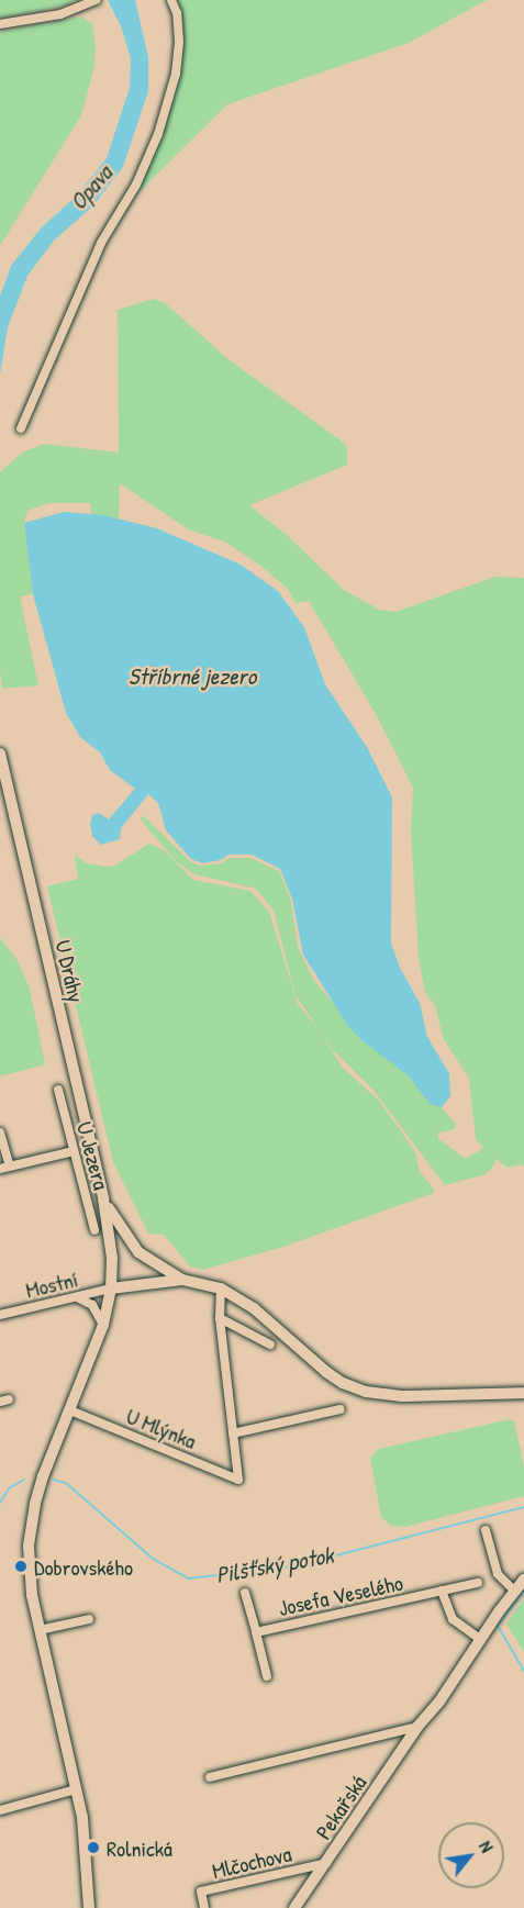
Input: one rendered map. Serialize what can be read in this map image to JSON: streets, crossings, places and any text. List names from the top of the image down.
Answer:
{
  "streets": {
    "street": [
      "U Dráhy",
      "U Jezera",
      "Mostní",
      "U Mlýnka",
      "Josefa Veselého",
      "Pekařská",
      "Mlčochova"
    ]
  },
  "crossings": [
    ["U Dráhy", "Mostní"],
    ["Pekařská", "Mlčochova"]
  ],
  "water": ["Opava", "Stříbrné jezero", "Pilšťský potok"],
  "places": ["Dobrovského", "Rolnická"],
  "north": "top right"
}
